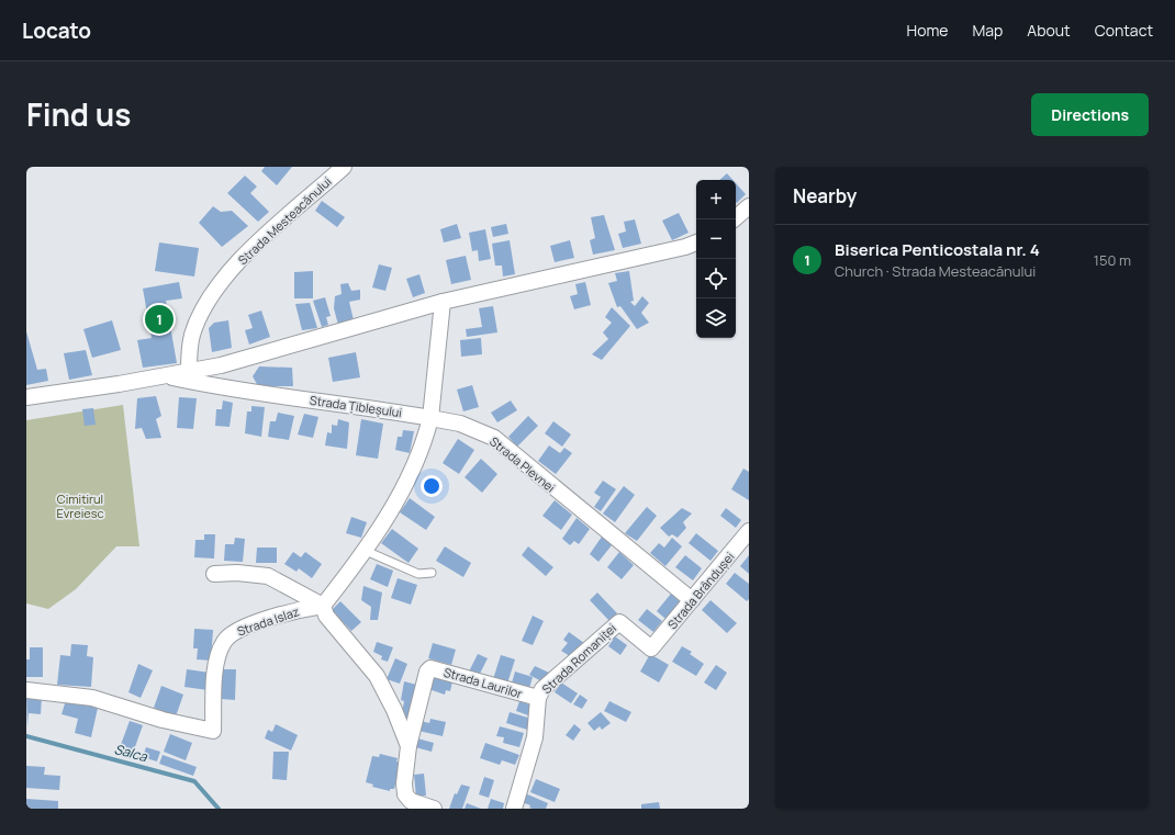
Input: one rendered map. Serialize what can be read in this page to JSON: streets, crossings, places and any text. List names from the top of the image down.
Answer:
{
  "streets": {
    "street": [
      "Strada Mesteacănului",
      "Strada Țibleșului",
      "Strada Plevnei",
      "Strada Brândușei",
      "Strada Islaz",
      "Strada Romaniței",
      "Strada Laurilor"
    ]
  },
  "crossings": [
    ["Strada Mesteacănului", "Strada Țibleșului"],
    ["Strada Țibleșului", "Strada Plevnei"],
    ["Strada Plevnei", "Strada Brândușei"],
    ["Strada Brândușei", "Strada Romaniței"],
    ["Strada Romaniței", "Strada Laurilor"]
  ],
  "water": ["Salca"],
  "parks": ["Cimitirul Evreiesc"],
  "page": {
    "header": "Locato",
    "nav": [
      "Home",
      "Map",
      "About",
      "Contact"
    ],
    "title": "Find us",
    "buttons": "Directions",
    "heading": "Nearby",
    "map_buttons": ["+", "−"],
    "list": [
      {
        "mark": "1",
        "name": "Biserica Penticostala nr. 4",
        "note": "Church · Strada Mesteacănului",
        "value": "150 m"
      }
    ],
    "pins": "1"
  }
}
